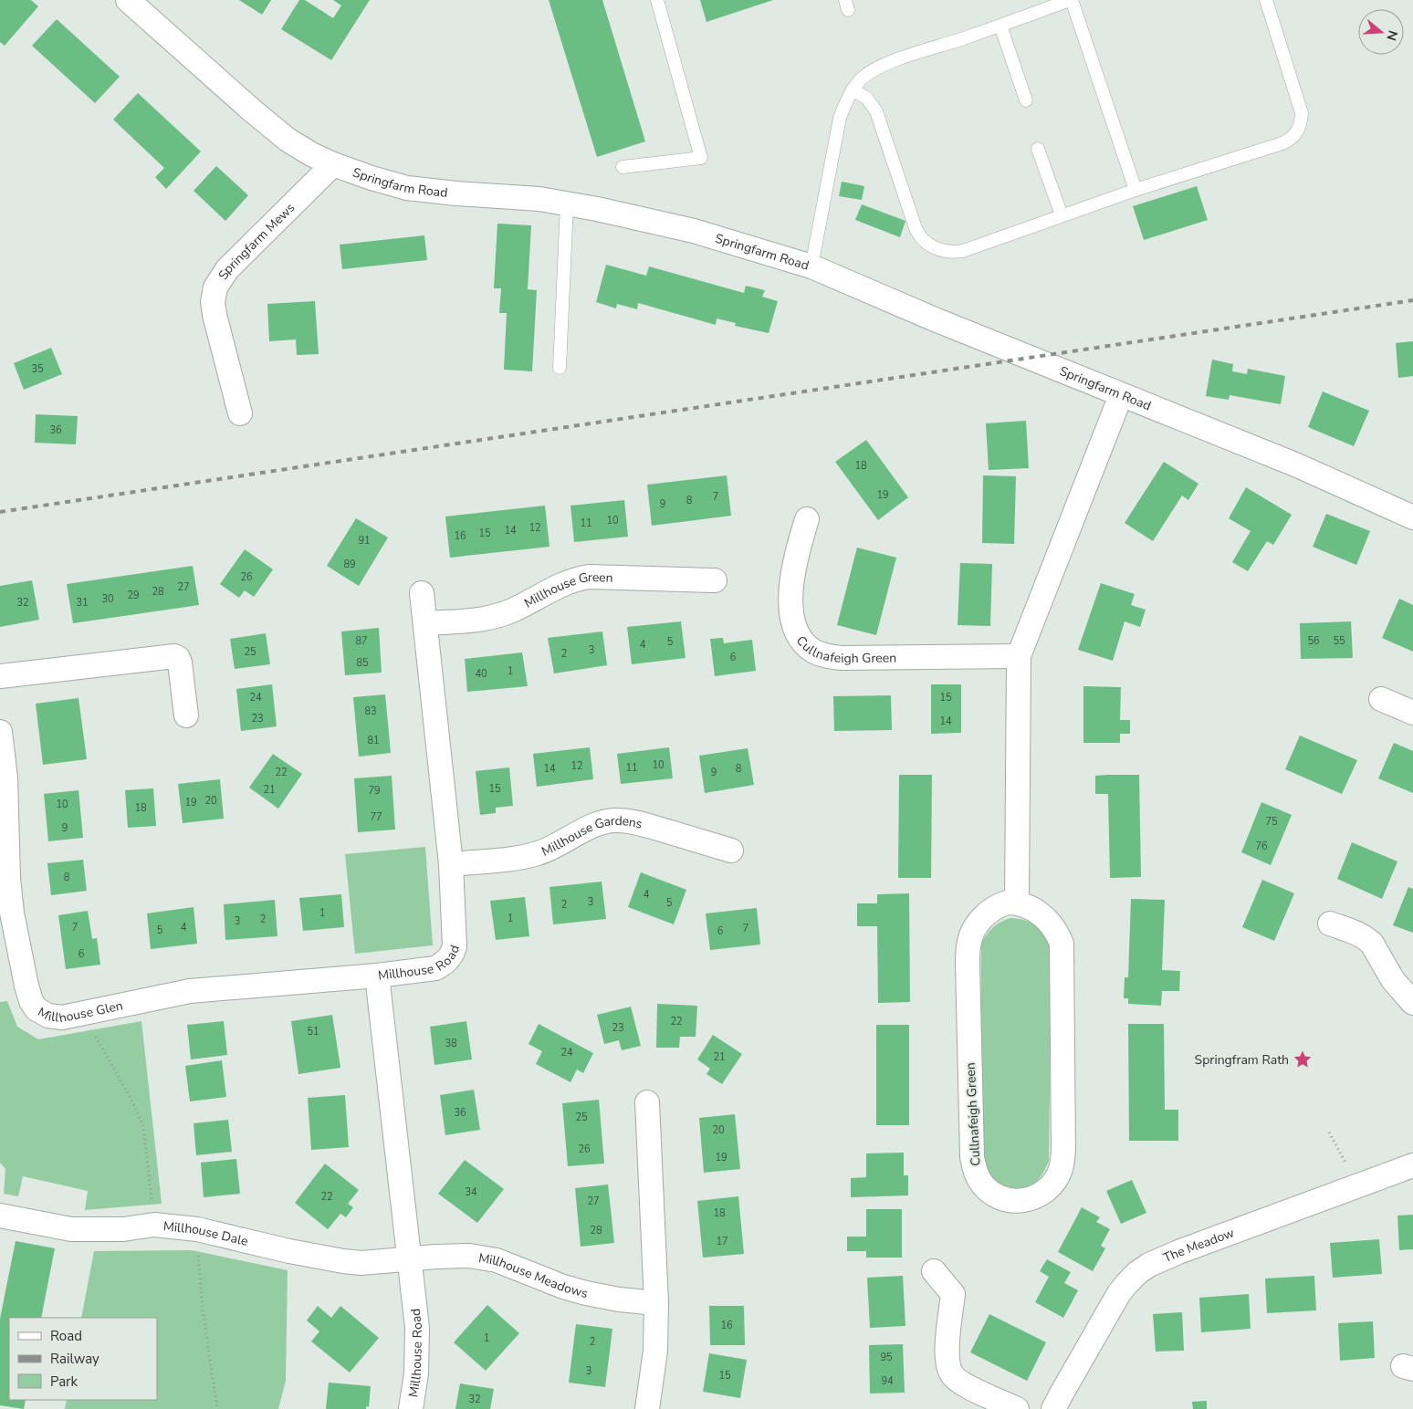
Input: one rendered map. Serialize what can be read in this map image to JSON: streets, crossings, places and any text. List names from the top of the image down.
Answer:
{
  "streets": {
    "street": [
      "Springfarm Road",
      "Springfarm Mews",
      "Millhouse Green",
      "Cullnafeigh Green",
      "Millhouse Gardens",
      "Millhouse Road",
      "Millhouse Glen",
      "Millhouse Dale",
      "The Meadow",
      "Millhouse Meadows"
    ]
  },
  "crossings": [
    ["Springfarm Road", "Springfarm Mews"],
    ["Millhouse Green", "Millhouse Road"],
    ["Millhouse Gardens", "Millhouse Road"],
    ["Millhouse Road", "Millhouse Glen"],
    ["Millhouse Road", "Millhouse Dale"],
    ["Millhouse Road", "Millhouse Meadows"],
    ["Millhouse Dale", "Millhouse Meadows"]
  ],
  "places": {
    "place": ["Springfram Rath"]
  },
  "house_numbers": [
    "35",
    "36",
    "18",
    "19",
    "7",
    "8",
    "9",
    "10",
    "11",
    "12",
    "14",
    "15",
    "16",
    "91",
    "89",
    "26",
    "27",
    "28",
    "29",
    "30",
    "32",
    "31",
    "87",
    "56",
    "55",
    "5",
    "4",
    "3",
    "25",
    "2",
    "6",
    "85",
    "1",
    "40",
    "24",
    "15",
    "83",
    "23",
    "14",
    "81",
    "10",
    "12",
    "11",
    "14",
    "8",
    "22",
    "9",
    "15",
    "21",
    "79",
    "20",
    "19",
    "10",
    "18",
    "77",
    "75",
    "9",
    "76",
    "8",
    "4",
    "3",
    "5",
    "2",
    "1",
    "1",
    "2",
    "3",
    "7",
    "4",
    "7",
    "5",
    "6",
    "6",
    "22",
    "23",
    "51",
    "38",
    "24",
    "21",
    "36",
    "25",
    "20",
    "26",
    "19",
    "34",
    "22",
    "27",
    "18",
    "28",
    "17",
    "16",
    "1",
    "2",
    "95",
    "3",
    "15",
    "94",
    "32"
  ],
  "legend": ["Road", "Railway", "Park"],
  "north": "right"
}
